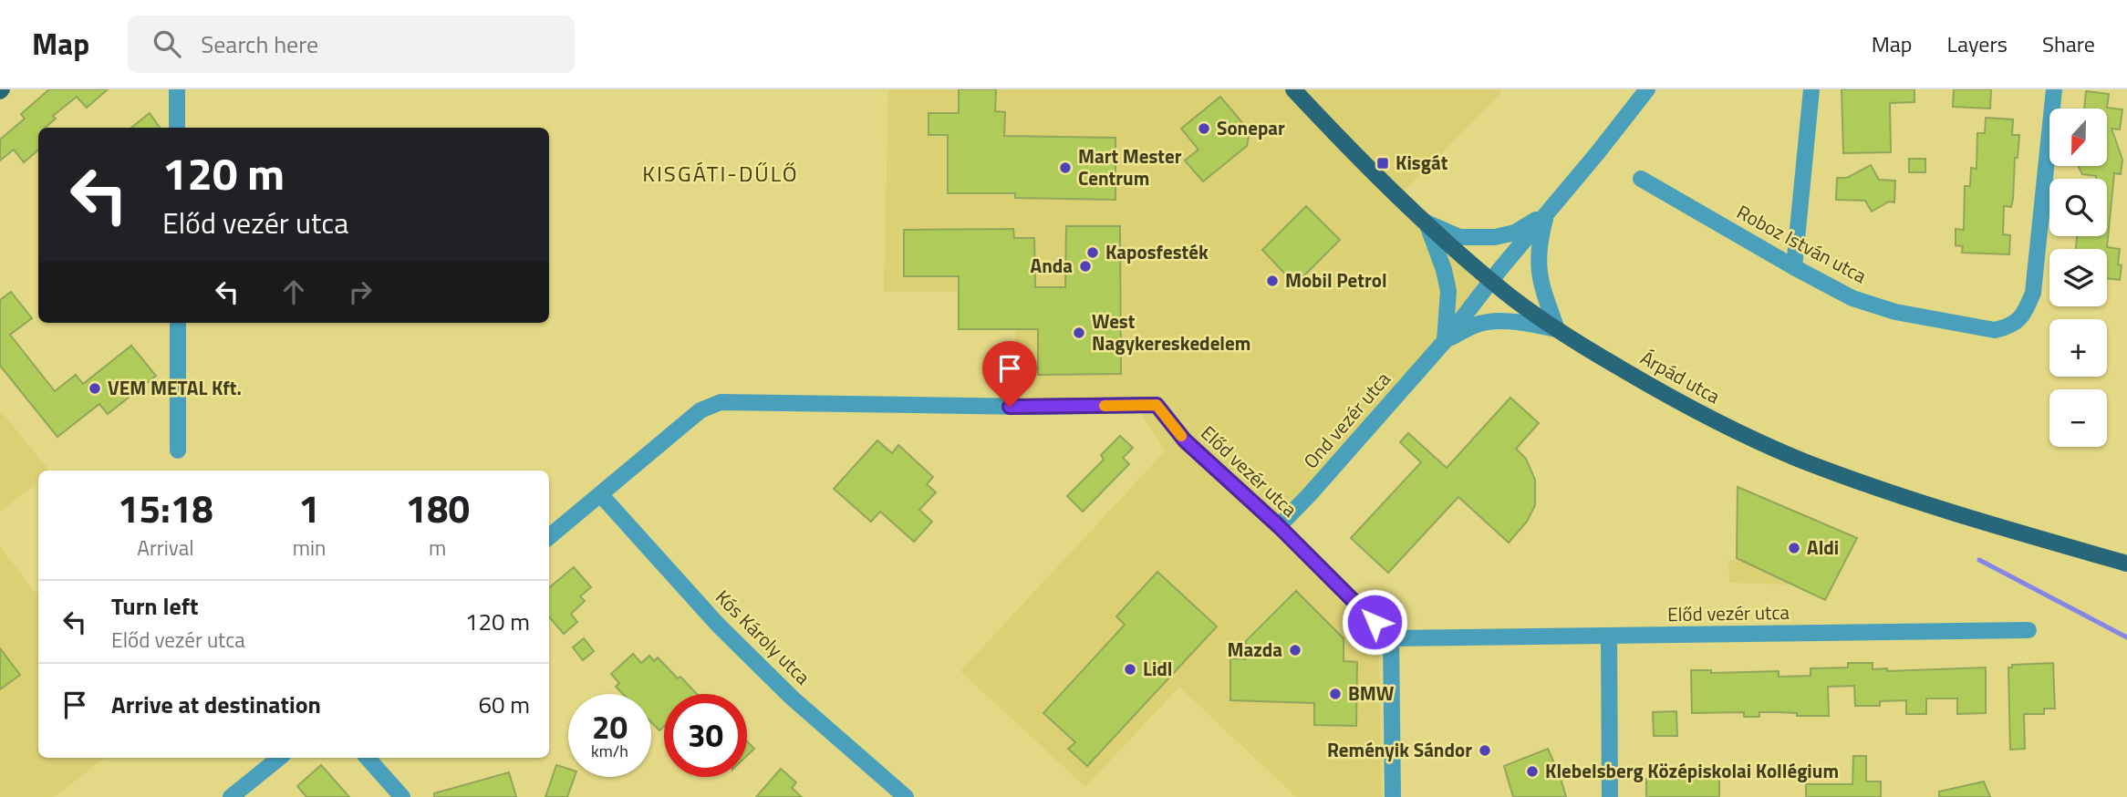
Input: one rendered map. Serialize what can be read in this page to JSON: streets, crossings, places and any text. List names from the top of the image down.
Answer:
{
  "streets": {
    "main road": ["Árpád utca"],
    "street": [
      "Roboz István utca",
      "Ond vezér utca",
      "Előd vezér utca",
      "Kós Károly utca"
    ]
  },
  "crossings": [
    ["Árpád utca", "Ond vezér utca"],
    ["Ond vezér utca", "Előd vezér utca"],
    ["Előd vezér utca", "Kós Károly utca"]
  ],
  "districts": ["KISGÁTI-DŰLŐ"],
  "places": {
    "other": [
      "Sonepar",
      "Mart Mester Centrum",
      "Kaposfesték",
      "Anda",
      "Mobil Petrol",
      "West Nagykereskedelem",
      "VEM METAL Kft.",
      "Aldi",
      "Mazda",
      "Lidl",
      "BMW",
      "Reményik Sándor",
      "Klebelsberg Középiskolai Kollégium"
    ],
    "transit": ["Kisgát"]
  },
  "north": "bottom",
  "page": {
    "header": "Map",
    "search": "Search here",
    "nav": ["Map", "Layers", "Share"],
    "map_buttons": ["+", "−"],
    "turn": ["120 m", "Előd vezér utca"],
    "eta": [
      "15:18",
      "Arrival",
      "1",
      "min",
      "180",
      "m"
    ],
    "list": [
      {
        "name": "Turn left",
        "note": "Előd vezér utca",
        "value": "120 m"
      },
      {
        "name": "Arrive at destination",
        "value": "60 m"
      }
    ],
    "speed": "20 km/h",
    "limit": "30"
  }
}
